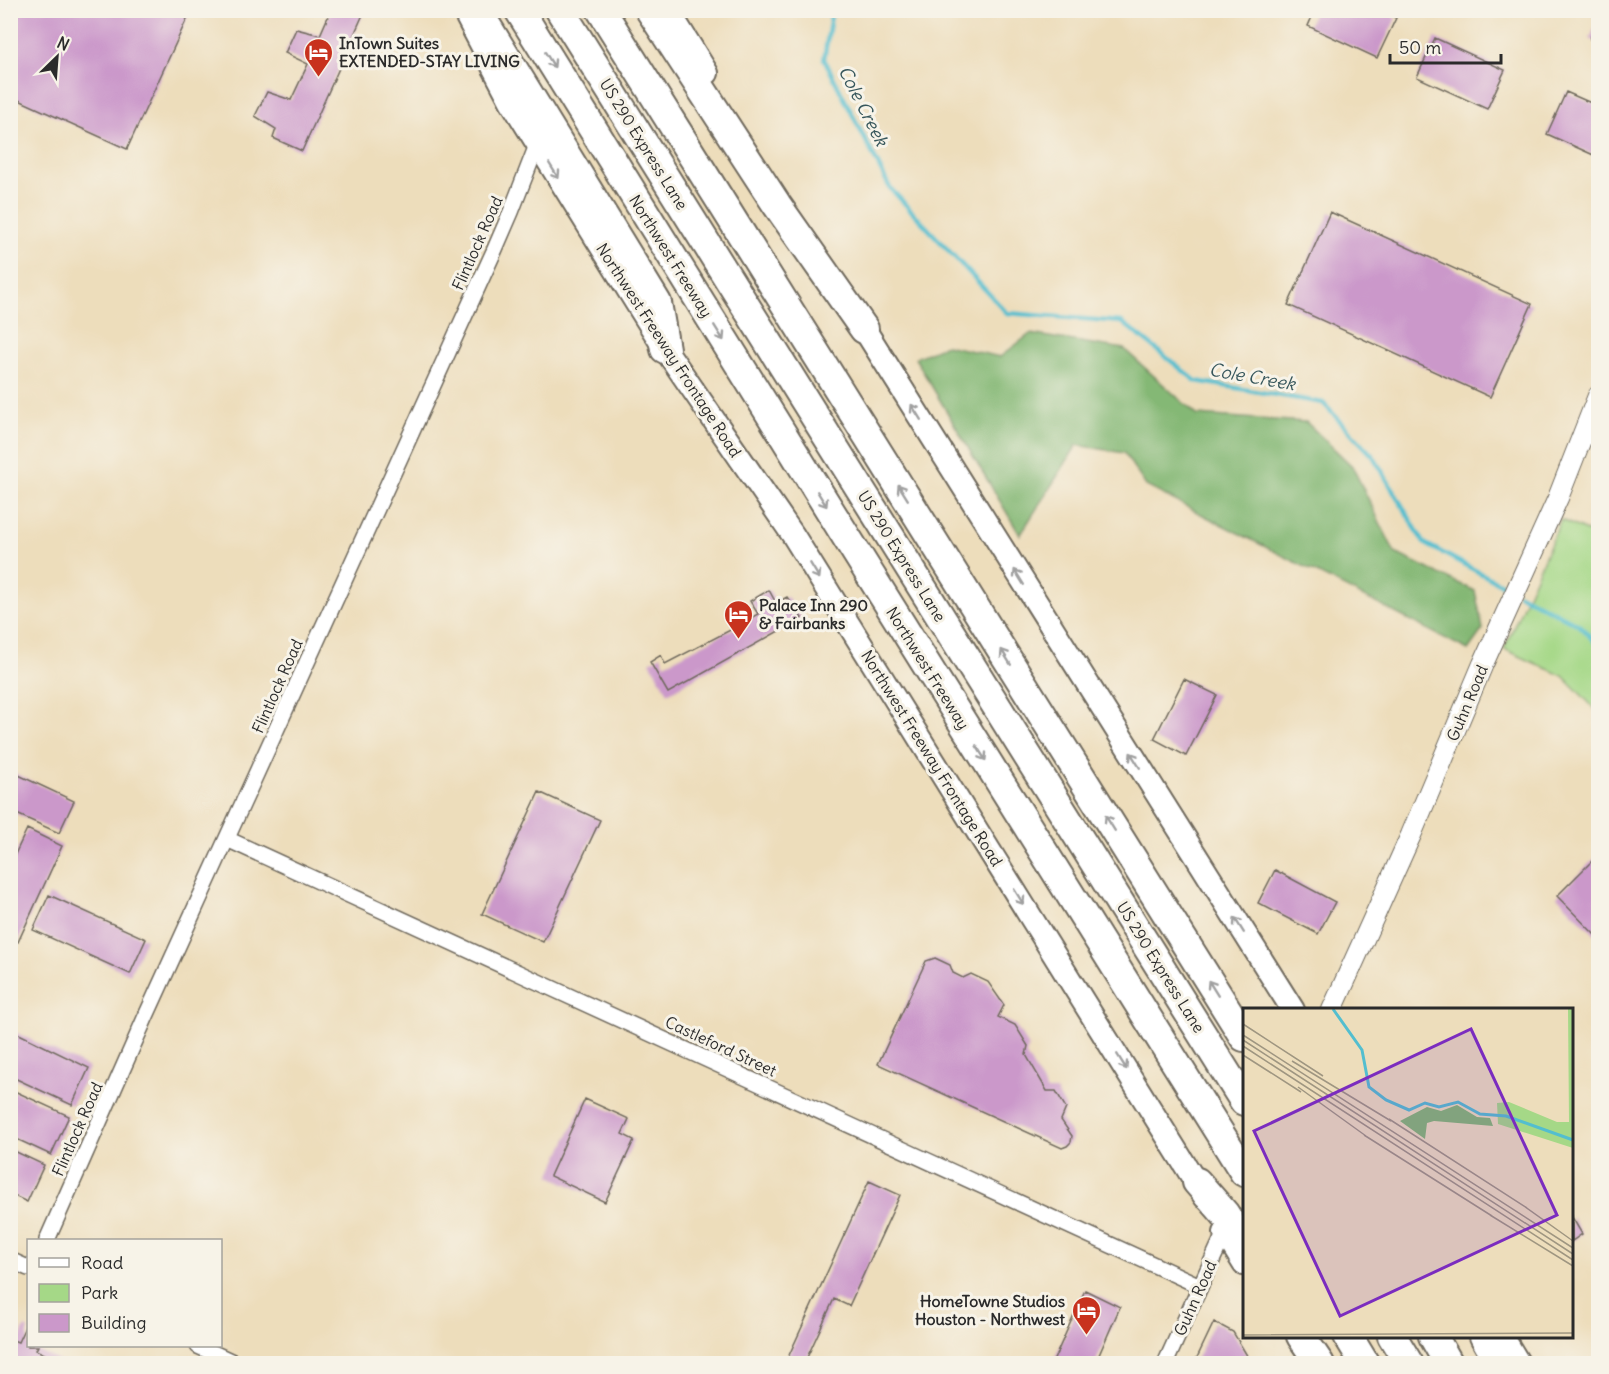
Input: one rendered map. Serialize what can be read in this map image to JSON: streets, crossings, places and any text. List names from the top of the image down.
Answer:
{
  "streets": {
    "highway": ["US 290 Express Lane", "Northwest Freeway"],
    "main road": ["Northwest Freeway Frontage Road"],
    "street": ["Flintlock Road", "Guhn Road", "Castleford Street"]
  },
  "crossings": [
    ["Flintlock Road", "Northwest Freeway Frontage Road"],
    ["Flintlock Road", "Castleford Street"],
    ["Guhn Road", "Castleford Street"]
  ],
  "water": ["Cole Creek"],
  "places": {
    "hotel": ["InTown Suites EXTENDED-STAY LIVING", "Palace Inn 290 & Fairbanks", "HomeTowne Studios Houston - Northwest"]
  },
  "legend": ["Road", "Park", "Building"],
  "scale_bar": "50 m",
  "north": "top right"
}
